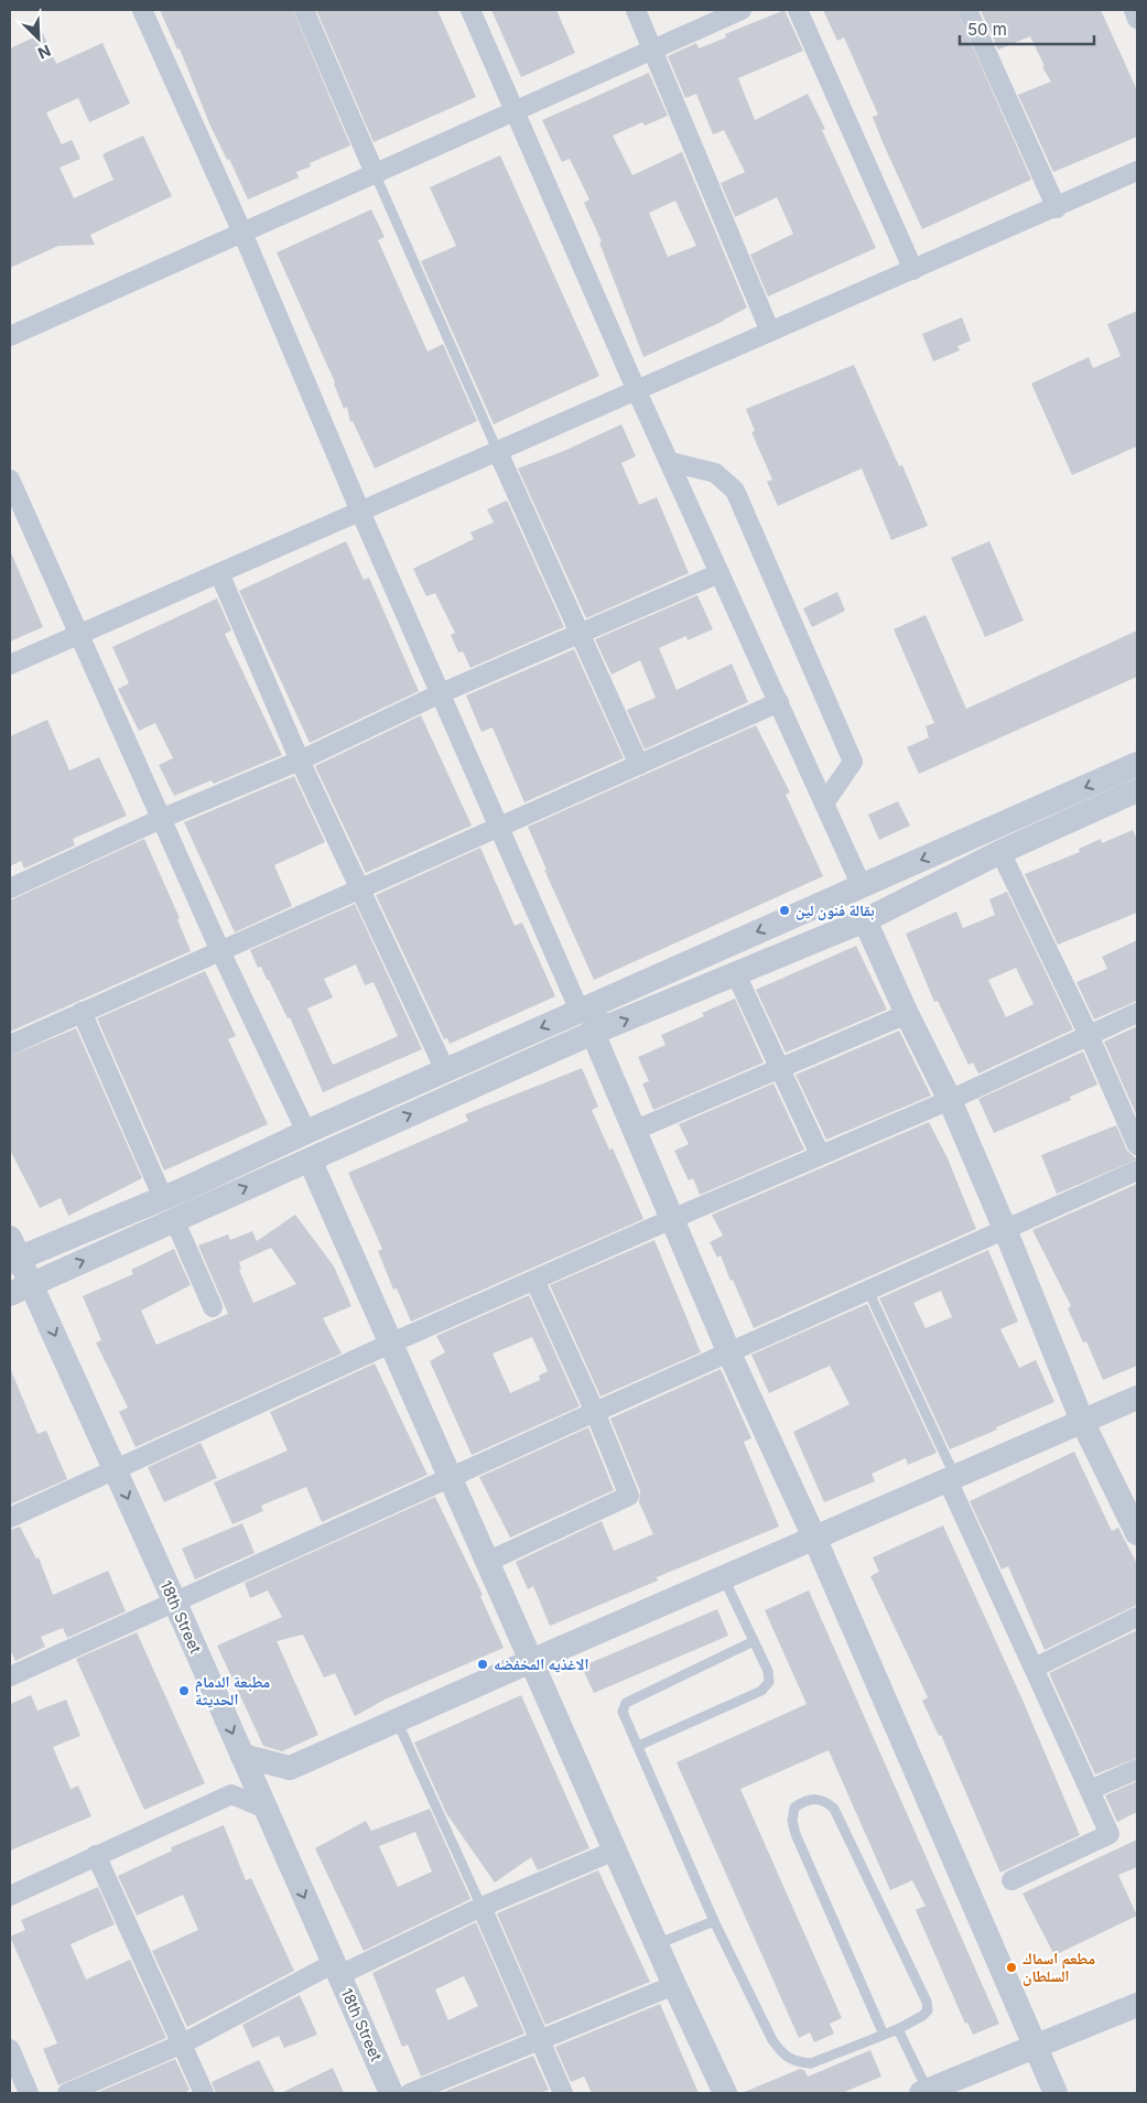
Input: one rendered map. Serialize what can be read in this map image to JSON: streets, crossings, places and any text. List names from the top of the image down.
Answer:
{
  "streets": {
    "street": ["18th Street"]
  },
  "places": [
    "بقالة فنون لين",
    "الاغذيه المخفضه",
    "مطبعة الدمام الحديثة",
    "مطعم اسماك السلطان"
  ],
  "scale_bar": "50 m",
  "north": "bottom right"
}
